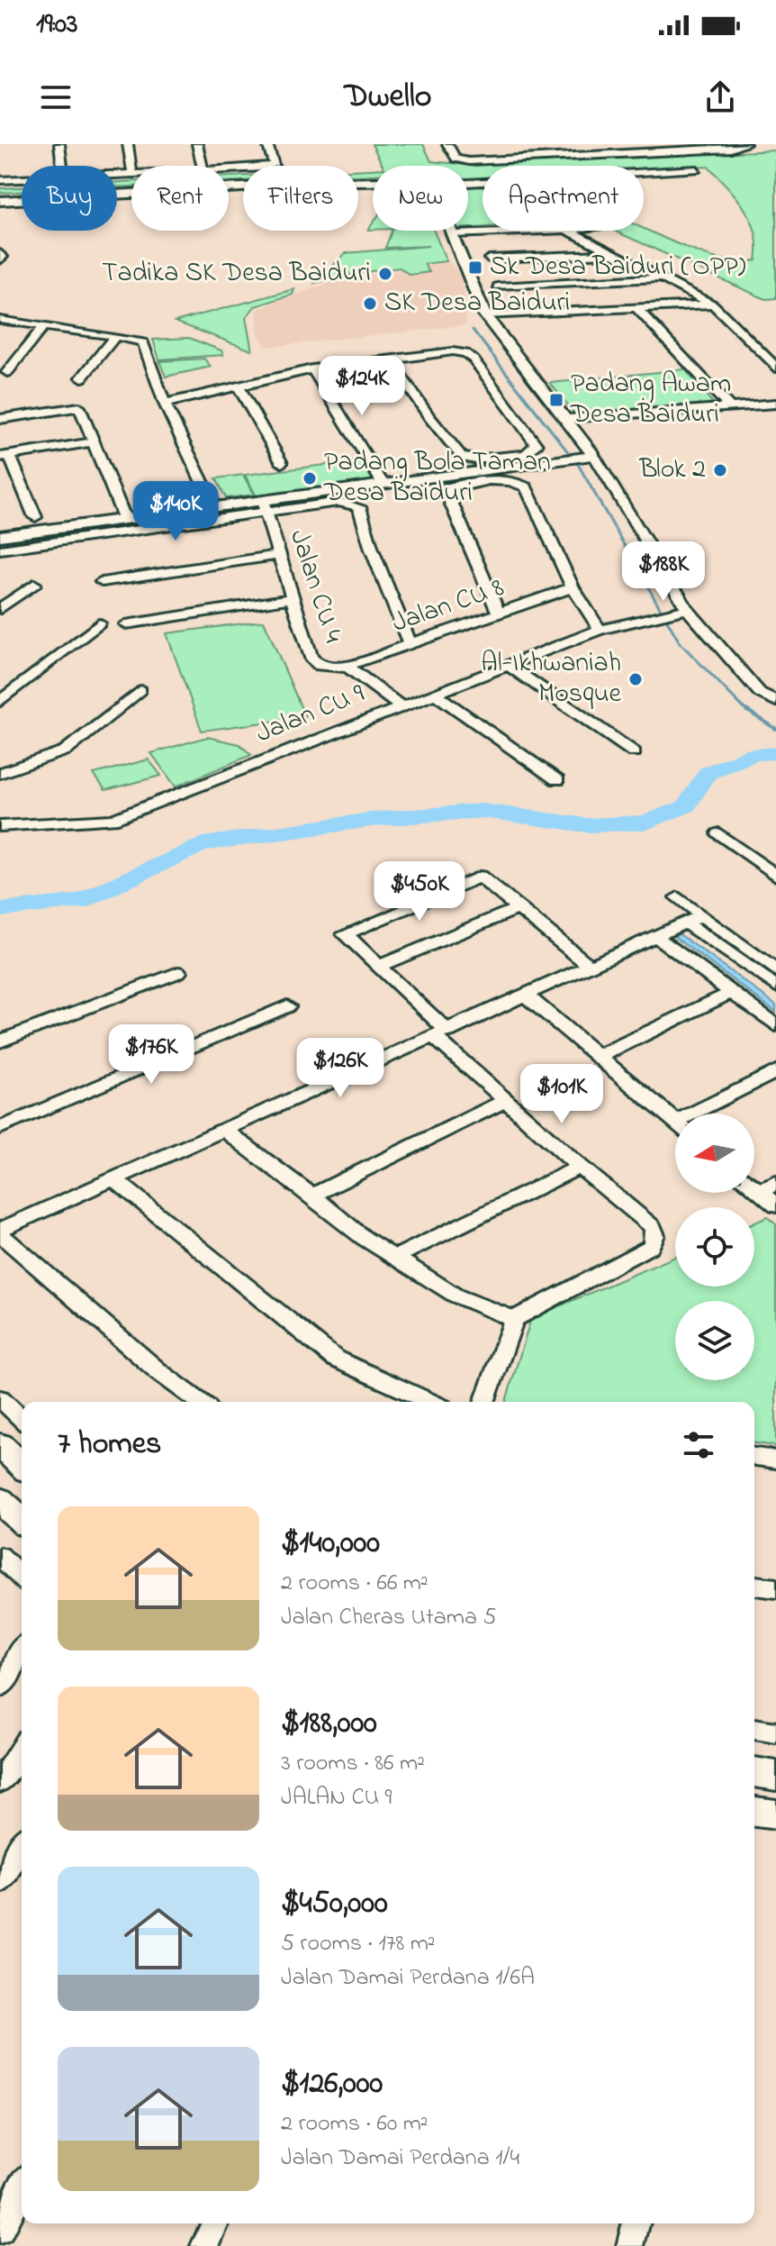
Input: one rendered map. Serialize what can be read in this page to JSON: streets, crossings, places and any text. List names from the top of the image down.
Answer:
{
  "streets": {
    "street": ["Jalan CU 4", "Jalan CU 8", "Jalan CU 9"]
  },
  "crossings": [
    ["Jalan CU 4", "Jalan CU 8"]
  ],
  "places": {
    "transit": ["Sk Desa Baiduri (OPP)", "Padang Awam Desa Baiduri"],
    "other": [
      "Tadika SK Desa Baiduri",
      "SK Desa Baiduri",
      "Blok 2",
      "Padang Bola Taman Desa Baiduri",
      "Al-Ikhwaniah Mosque"
    ]
  },
  "north": "left",
  "page": {
    "status": "19:03",
    "header": "Dwello",
    "chip": [
      "Buy",
      "Rent",
      "Filters",
      "New",
      "Apartment"
    ],
    "price": [
      "$124K",
      "$140K",
      "$188K",
      "$450K",
      "$176K",
      "$126K",
      "$101K"
    ],
    "heading": "7 homes",
    "list": [
      {
        "name": "$140,000",
        "note": "2 rooms · 66 m² · Jalan Cheras Utama 5"
      },
      {
        "name": "$188,000",
        "note": "3 rooms · 86 m² · JALAN CU 9"
      },
      {
        "name": "$450,000",
        "note": "5 rooms · 178 m² · Jalan Damai Perdana 1/6A"
      },
      {
        "name": "$126,000",
        "note": "2 rooms · 60 m² · Jalan Damai Perdana 1/4"
      }
    ]
  }
}
